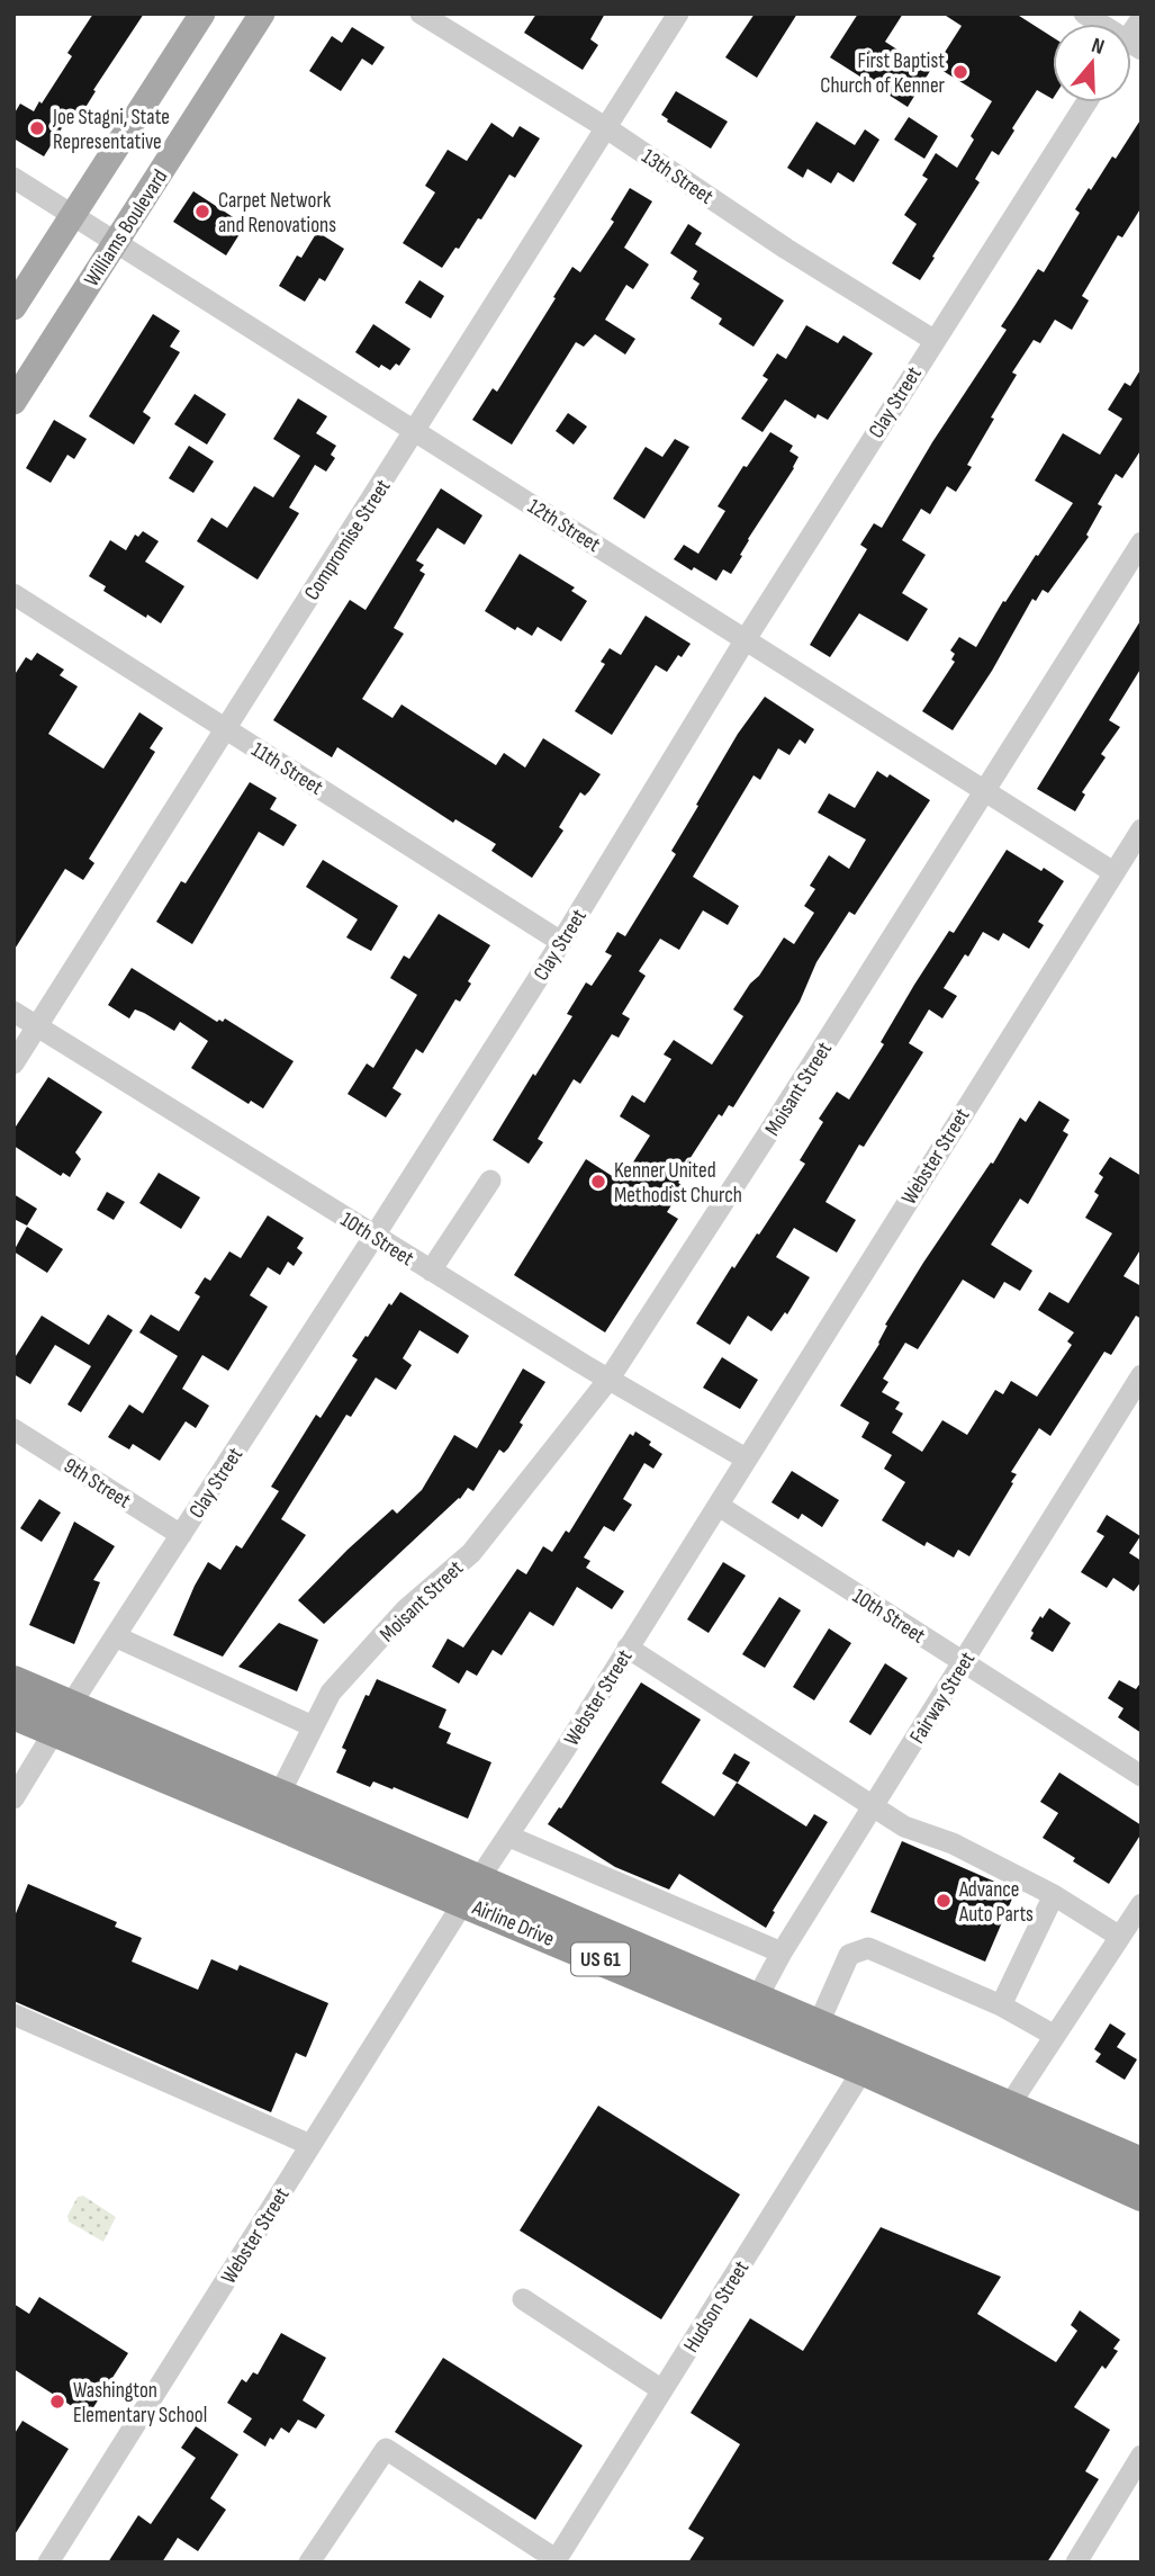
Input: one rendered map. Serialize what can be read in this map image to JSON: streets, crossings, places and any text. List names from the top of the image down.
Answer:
{
  "streets": {
    "highway": ["Airline Drive", "US 61"],
    "main road": ["Williams Boulevard"],
    "street": [
      "13th Street",
      "Clay Street",
      "12th Street",
      "Compromise Street",
      "11th Street",
      "Moisant Street",
      "Webster Street",
      "10th Street",
      "9th Street",
      "Fairway Street",
      "Hudson Street"
    ]
  },
  "crossings": [
    ["13th Street", "Clay Street"],
    ["13th Street", "Compromise Street"],
    ["Williams Boulevard", "12th Street"],
    ["Clay Street", "12th Street"],
    ["Clay Street", "11th Street"],
    ["Clay Street", "10th Street"],
    ["Clay Street", "9th Street"],
    ["Clay Street", "Airline Drive"],
    ["12th Street", "Compromise Street"],
    ["12th Street", "Moisant Street"],
    ["12th Street", "Webster Street"],
    ["Compromise Street", "11th Street"],
    ["Compromise Street", "10th Street"],
    ["Moisant Street", "10th Street"],
    ["Moisant Street", "Airline Drive"],
    ["Webster Street", "10th Street"],
    ["Webster Street", "Airline Drive"],
    ["10th Street", "Fairway Street"],
    ["Fairway Street", "Airline Drive"],
    ["Airline Drive", "Hudson Street"]
  ],
  "places": [
    "First Baptist Church of Kenner",
    "Joe Stagni, State Representative",
    "Carpet Network and Renovations",
    "Kenner United Methodist Church",
    "Advance Auto Parts",
    "Washington Elementary School"
  ],
  "north": "top"
}
